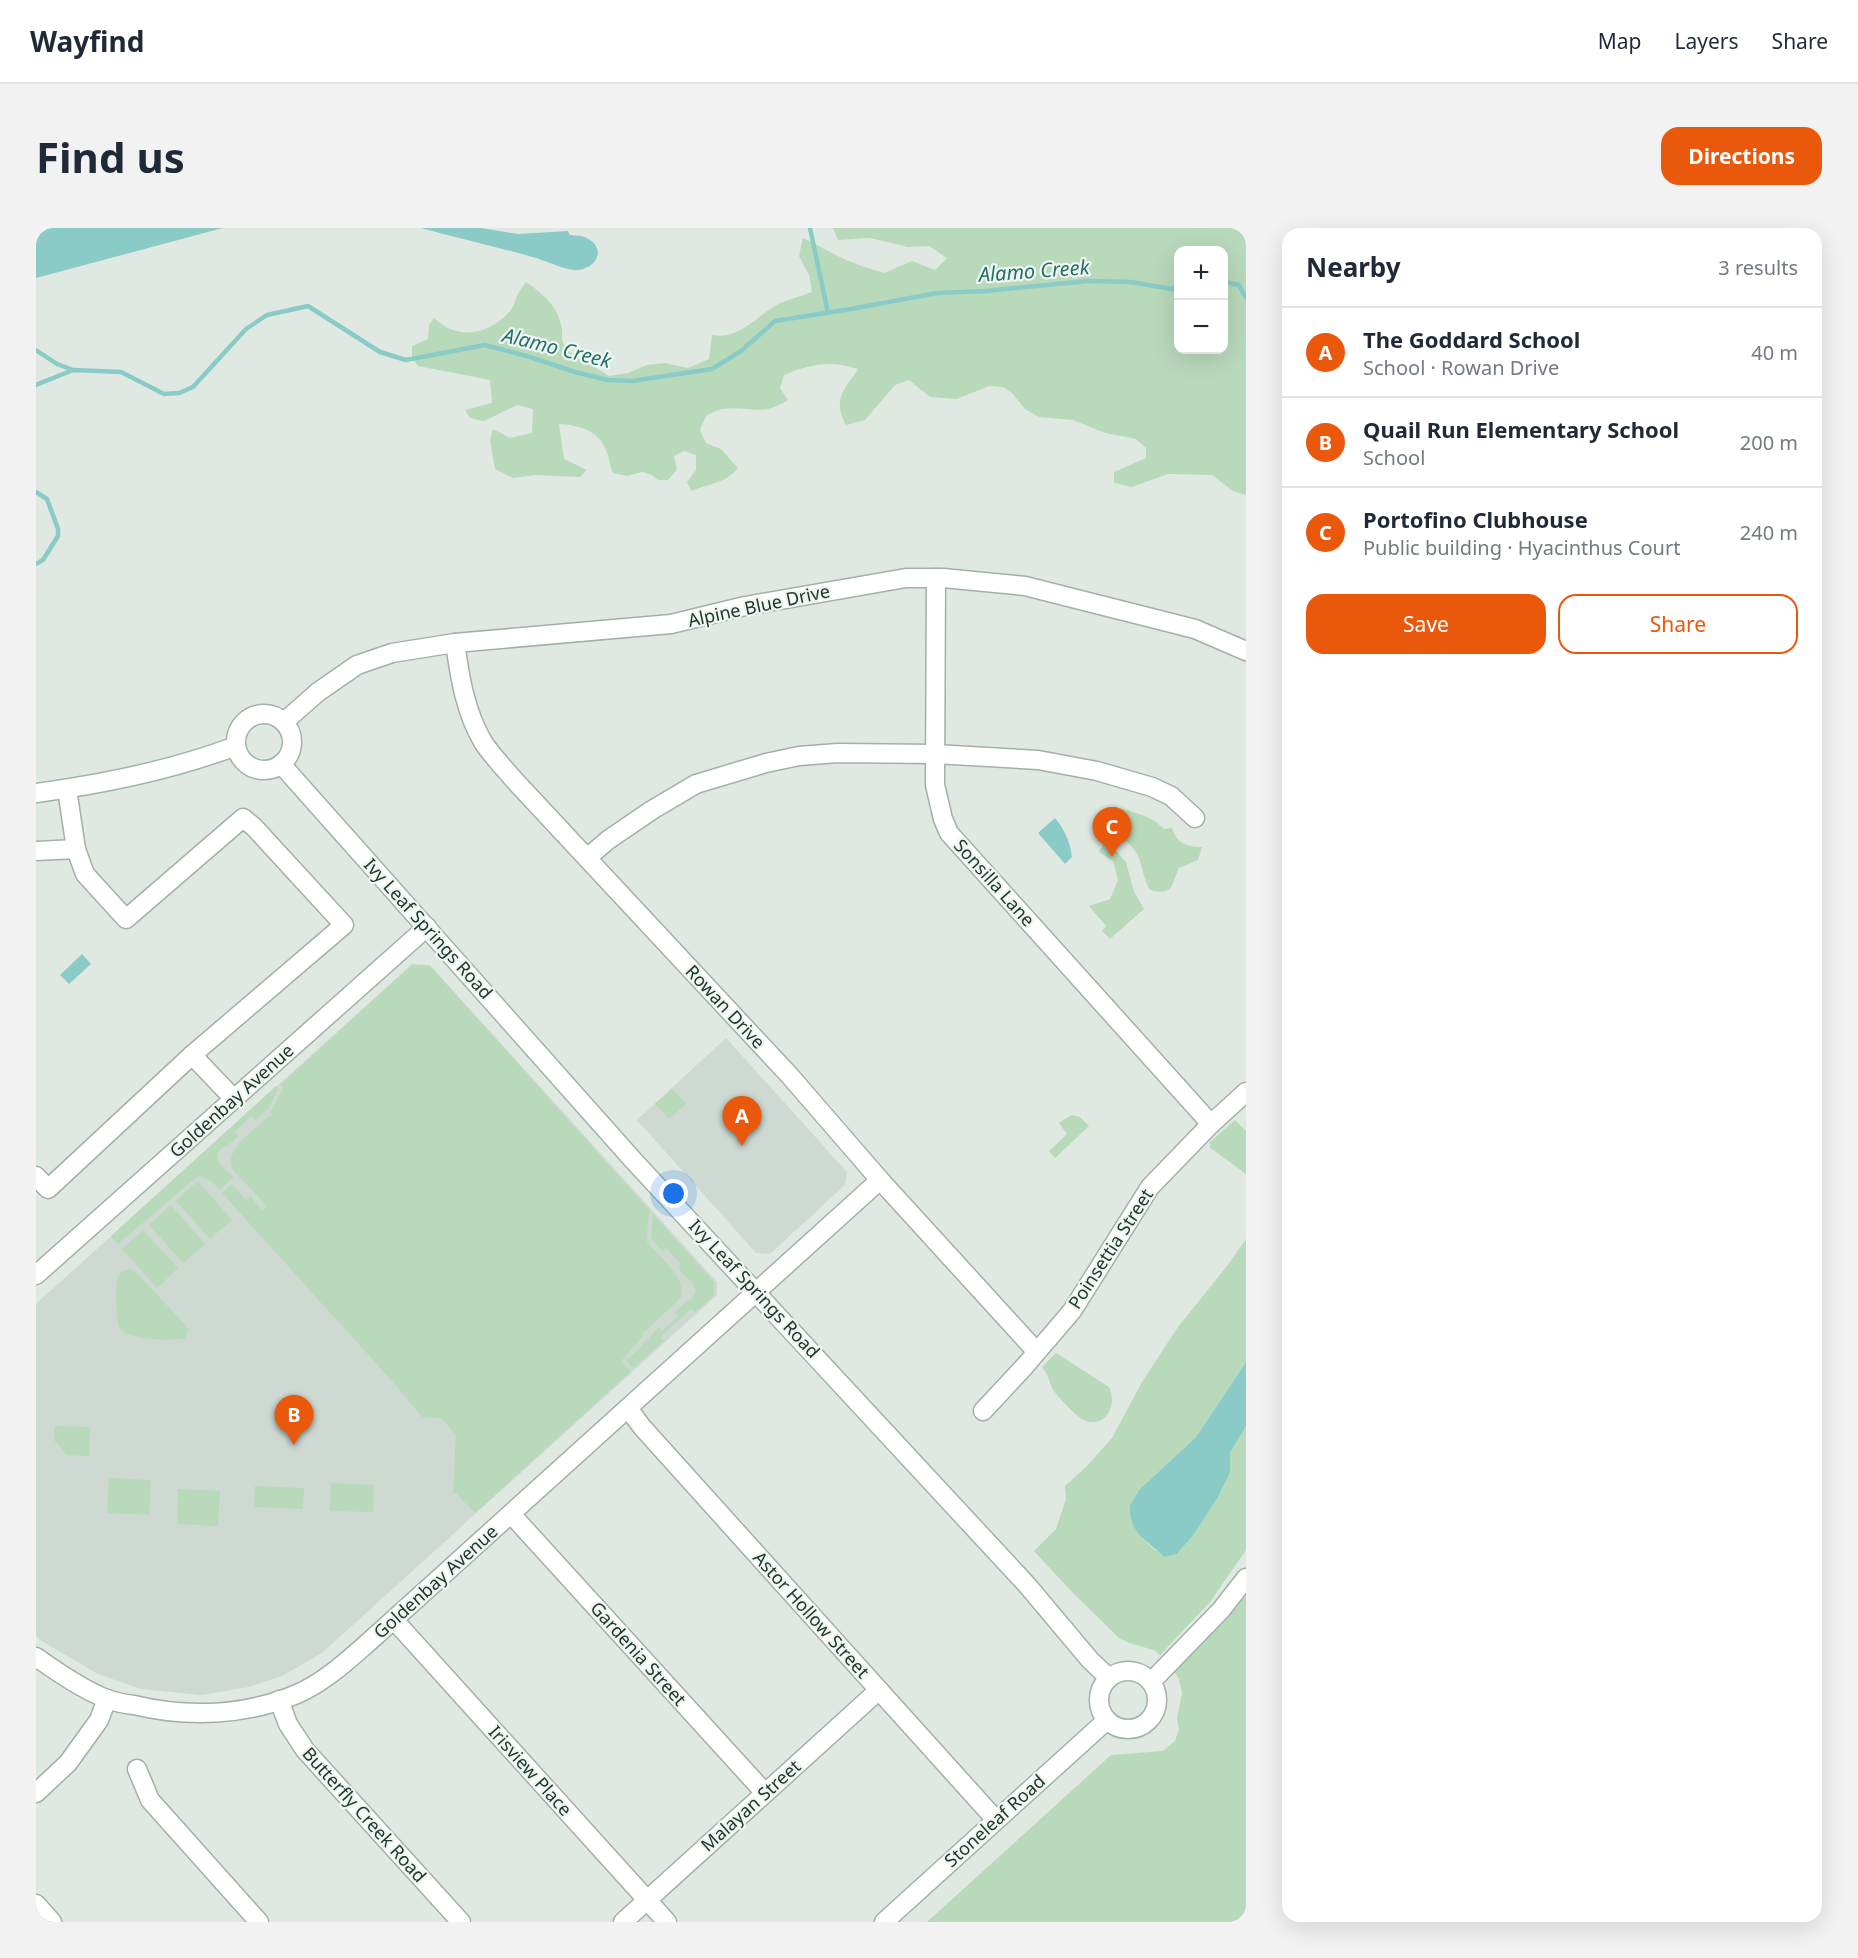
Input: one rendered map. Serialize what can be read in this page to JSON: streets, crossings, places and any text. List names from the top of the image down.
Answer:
{
  "streets": {
    "street": [
      "Alpine Blue Drive",
      "Sonsilla Lane",
      "Ivy Leaf Springs Road",
      "Rowan Drive",
      "Goldenbay Avenue",
      "Poinsettia Street",
      "Astor Hollow Street",
      "Gardenia Street",
      "Irisview Place",
      "Malayan Street",
      "Butterfly Creek Road",
      "Stoneleaf Road"
    ]
  },
  "crossings": [
    ["Alpine Blue Drive", "Sonsilla Lane"],
    ["Alpine Blue Drive", "Ivy Leaf Springs Road"],
    ["Alpine Blue Drive", "Rowan Drive"],
    ["Sonsilla Lane", "Poinsettia Street"],
    ["Ivy Leaf Springs Road", "Goldenbay Avenue"],
    ["Ivy Leaf Springs Road", "Stoneleaf Road"],
    ["Rowan Drive", "Goldenbay Avenue"],
    ["Rowan Drive", "Poinsettia Street"],
    ["Goldenbay Avenue", "Astor Hollow Street"],
    ["Goldenbay Avenue", "Gardenia Street"],
    ["Goldenbay Avenue", "Irisview Place"],
    ["Goldenbay Avenue", "Butterfly Creek Road"],
    ["Astor Hollow Street", "Malayan Street"],
    ["Astor Hollow Street", "Stoneleaf Road"],
    ["Gardenia Street", "Malayan Street"],
    ["Irisview Place", "Malayan Street"]
  ],
  "water": ["Alamo Creek"],
  "page": {
    "header": "Wayfind",
    "nav": ["Map", "Layers", "Share"],
    "buttons": [
      "Directions",
      ["Save", "Share"]
    ],
    "title": "Find us",
    "heading": ["Nearby", "3 results"],
    "map_buttons": ["+", "−"],
    "list": [
      {
        "mark": "A",
        "name": "The Goddard School",
        "note": "School · Rowan Drive",
        "value": "40 m"
      },
      {
        "mark": "B",
        "name": "Quail Run Elementary School",
        "note": "School",
        "value": "200 m"
      },
      {
        "mark": "C",
        "name": "Portofino Clubhouse",
        "note": "Public building · Hyacinthus Court",
        "value": "240 m"
      }
    ],
    "pins": ["C", "A", "B"]
  }
}
